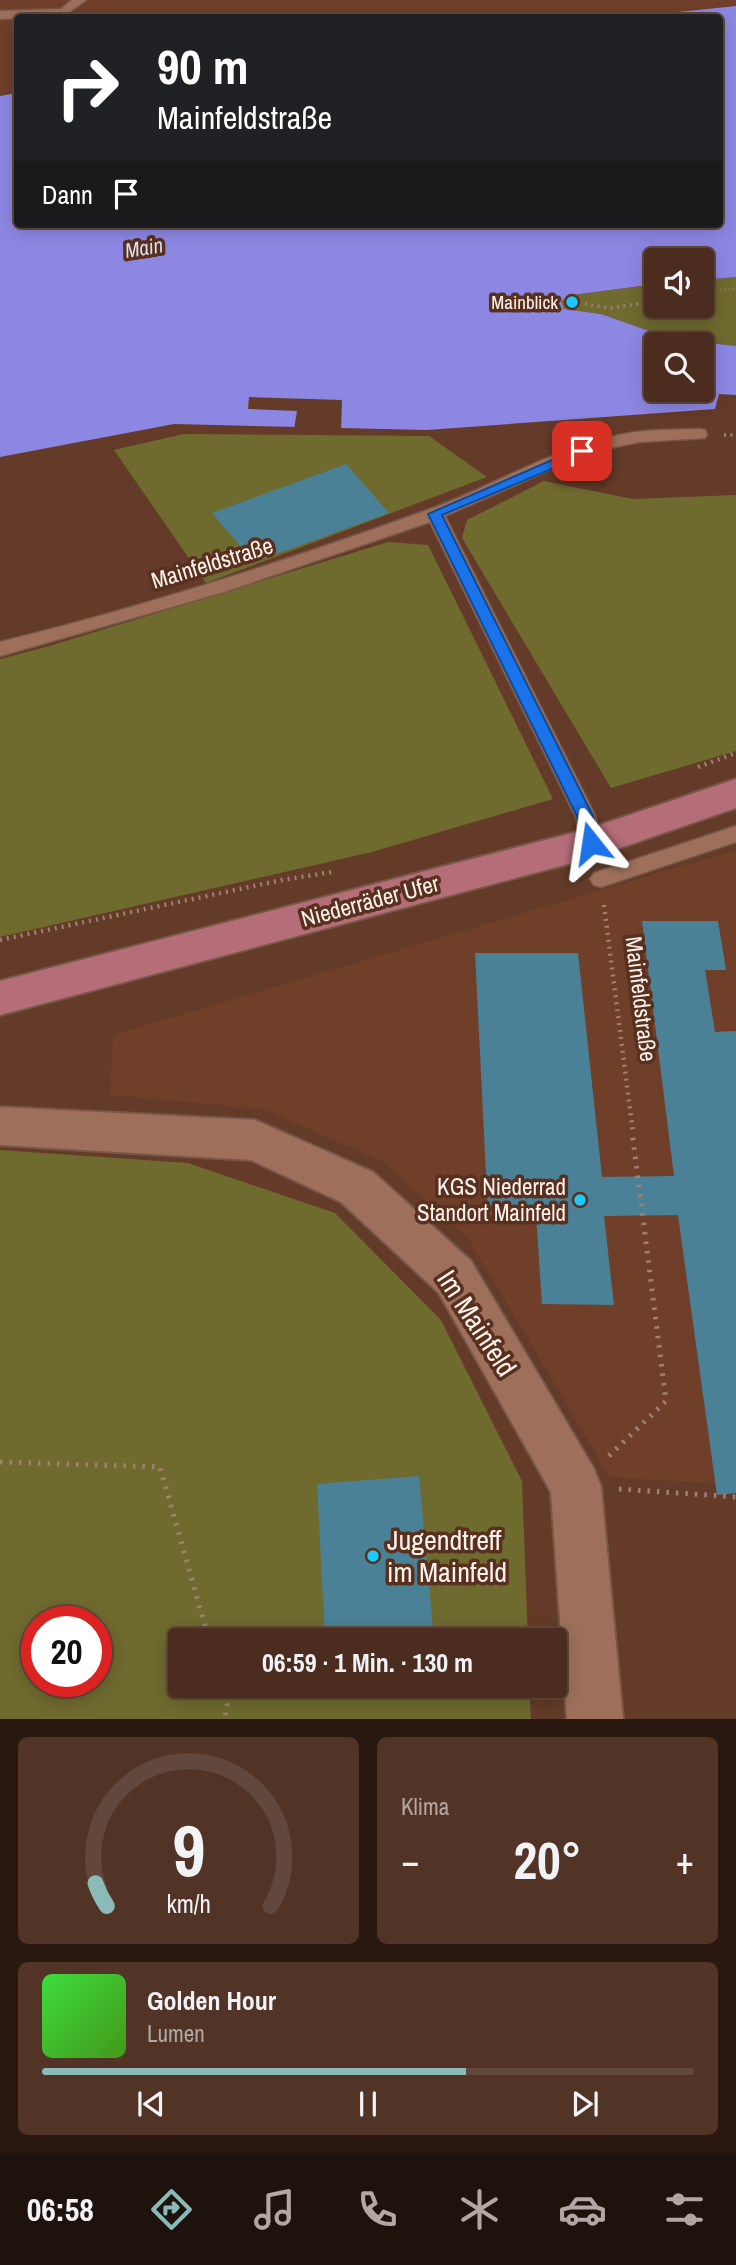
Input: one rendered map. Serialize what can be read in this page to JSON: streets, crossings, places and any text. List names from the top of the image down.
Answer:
{
  "streets": {
    "main road": ["Niederräder Ufer"],
    "street": ["Im Mainfeld"],
    "lane": ["Mainfeldstraße"]
  },
  "crossings": [
    ["Mainfeldstraße", "Niederräder Ufer"],
    ["Mainfeldstraße", "Im Mainfeld"]
  ],
  "water": ["Main"],
  "places": ["Mainblick", "KGS Niederrad Standort Mainfeld", "Jugendtreff im Mainfeld"],
  "page": {
    "turn": ["90 m", "Mainfeldstraße"],
    "then": "Dann",
    "limit": "20",
    "trip": "06:59 · 1 Min. · 130 m",
    "tile": "Klima",
    "heat": ["−", "20°", "+"],
    "song": ["Golden Hour", "Lumen"],
    "tabs": "06:58",
    "gauge": ["9", "km/h"]
  }
}
